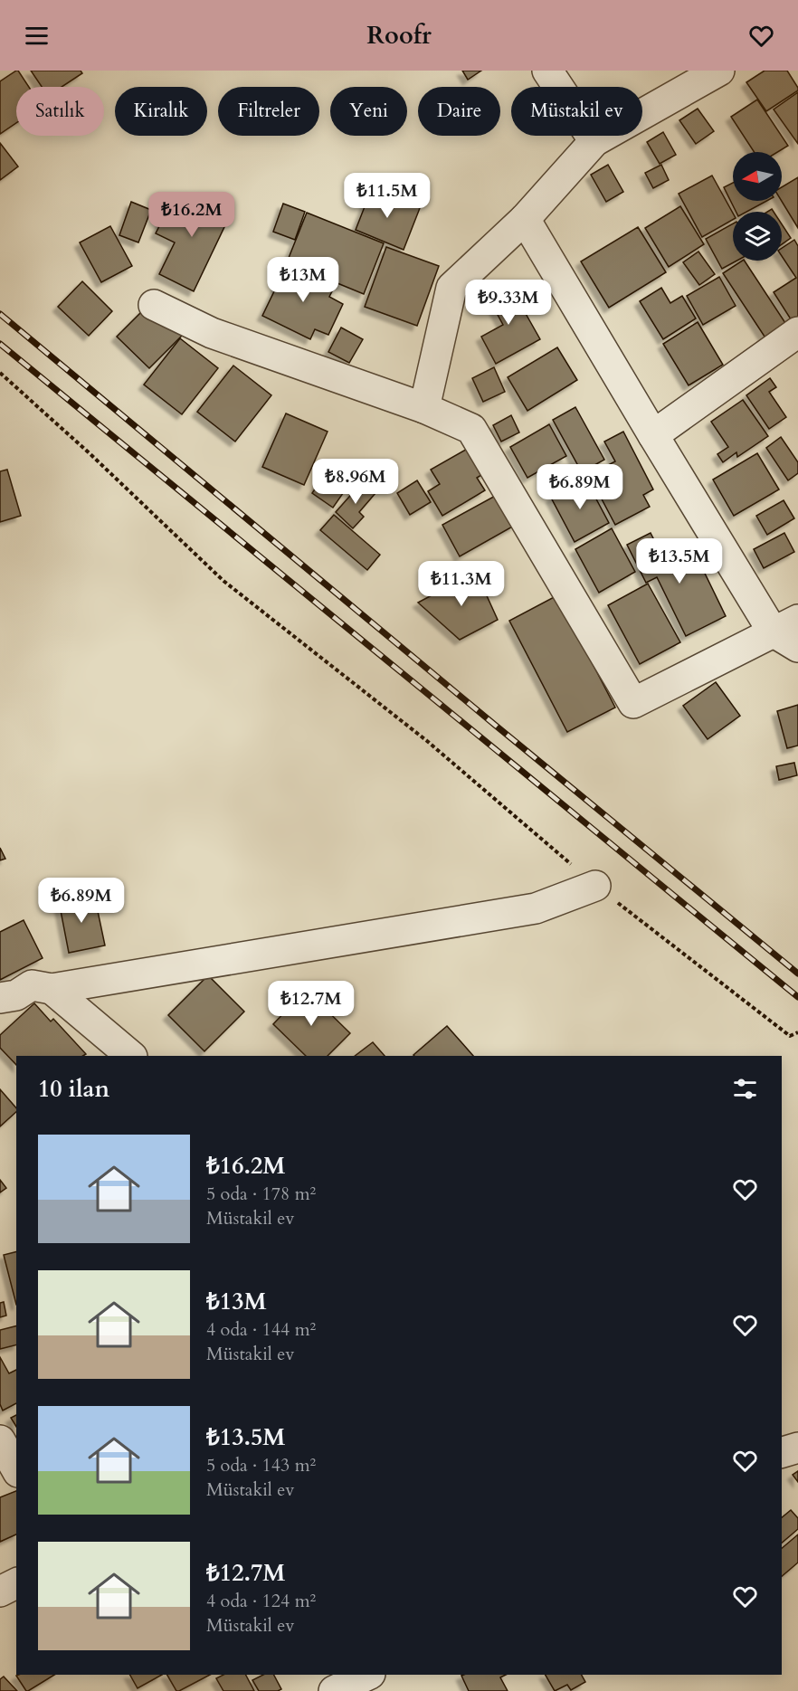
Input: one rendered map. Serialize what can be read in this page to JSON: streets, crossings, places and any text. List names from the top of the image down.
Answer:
{
  "north": "left",
  "page": {
    "header": "Roofr",
    "chip": [
      "Satılık",
      "Kiralık",
      "Filtreler",
      "Yeni",
      "Daire",
      "Müstakil ev"
    ],
    "price": [
      "₺11.5M",
      "₺16.2M",
      "₺13M",
      "₺9.33M",
      "₺8.96M",
      "₺6.89M",
      "₺13.5M",
      "₺11.3M",
      "₺6.89M",
      "₺12.7M"
    ],
    "heading": "10 ilan",
    "list": [
      {
        "name": "₺16.2M",
        "note": "5 oda · 178 m² · Müstakil ev"
      },
      {
        "name": "₺13M",
        "note": "4 oda · 144 m² · Müstakil ev"
      },
      {
        "name": "₺13.5M",
        "note": "5 oda · 143 m² · Müstakil ev"
      },
      {
        "name": "₺12.7M",
        "note": "4 oda · 124 m² · Müstakil ev"
      }
    ]
  }
}
